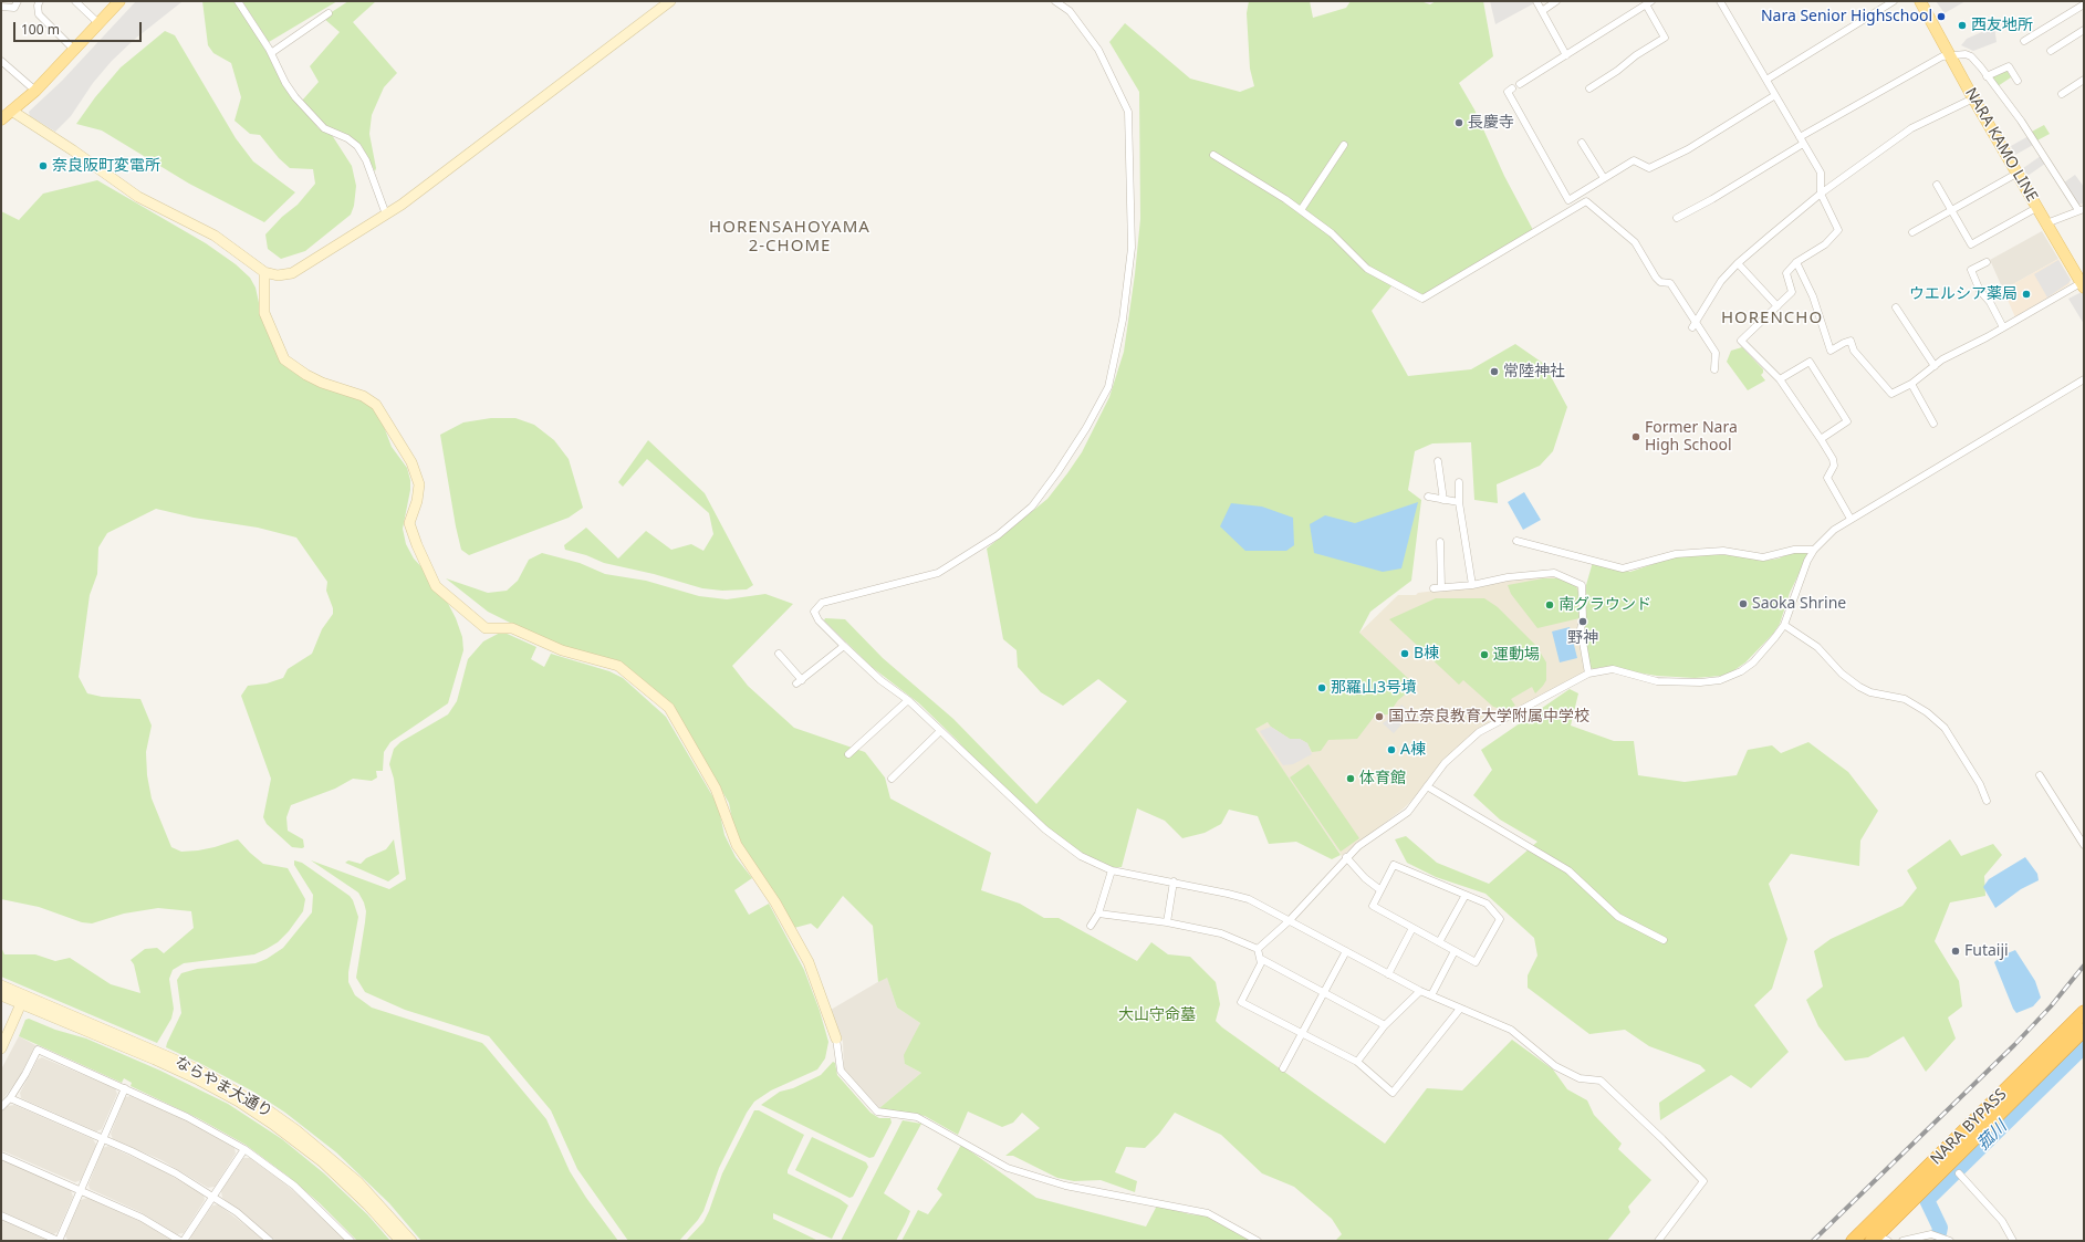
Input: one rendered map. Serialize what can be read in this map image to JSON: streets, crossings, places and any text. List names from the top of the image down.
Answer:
{
  "streets": {
    "highway": ["NARA BYPASS"],
    "main road": ["NARA KAMO LINE"],
    "street": ["ならやま大通り"]
  },
  "districts": ["HORENSAHOYAMA 2-CHOME", "HORENCHO"],
  "water": ["菰川"],
  "parks": ["大山守命墓"],
  "places": [
    "Nara Senior Highschool",
    "西友地所",
    "長慶寺",
    "奈良阪町変電所",
    "ウエルシア薬局",
    "常陸神社",
    "Former Nara High School",
    "Saoka Shrine",
    "南グラウンド",
    "野神",
    "B棟",
    "運動場",
    "那羅山3号墳",
    "国立奈良教育大学附属中学校",
    "A棟",
    "体育館",
    "Futaiji"
  ],
  "scale_bar": "100 m"
}
